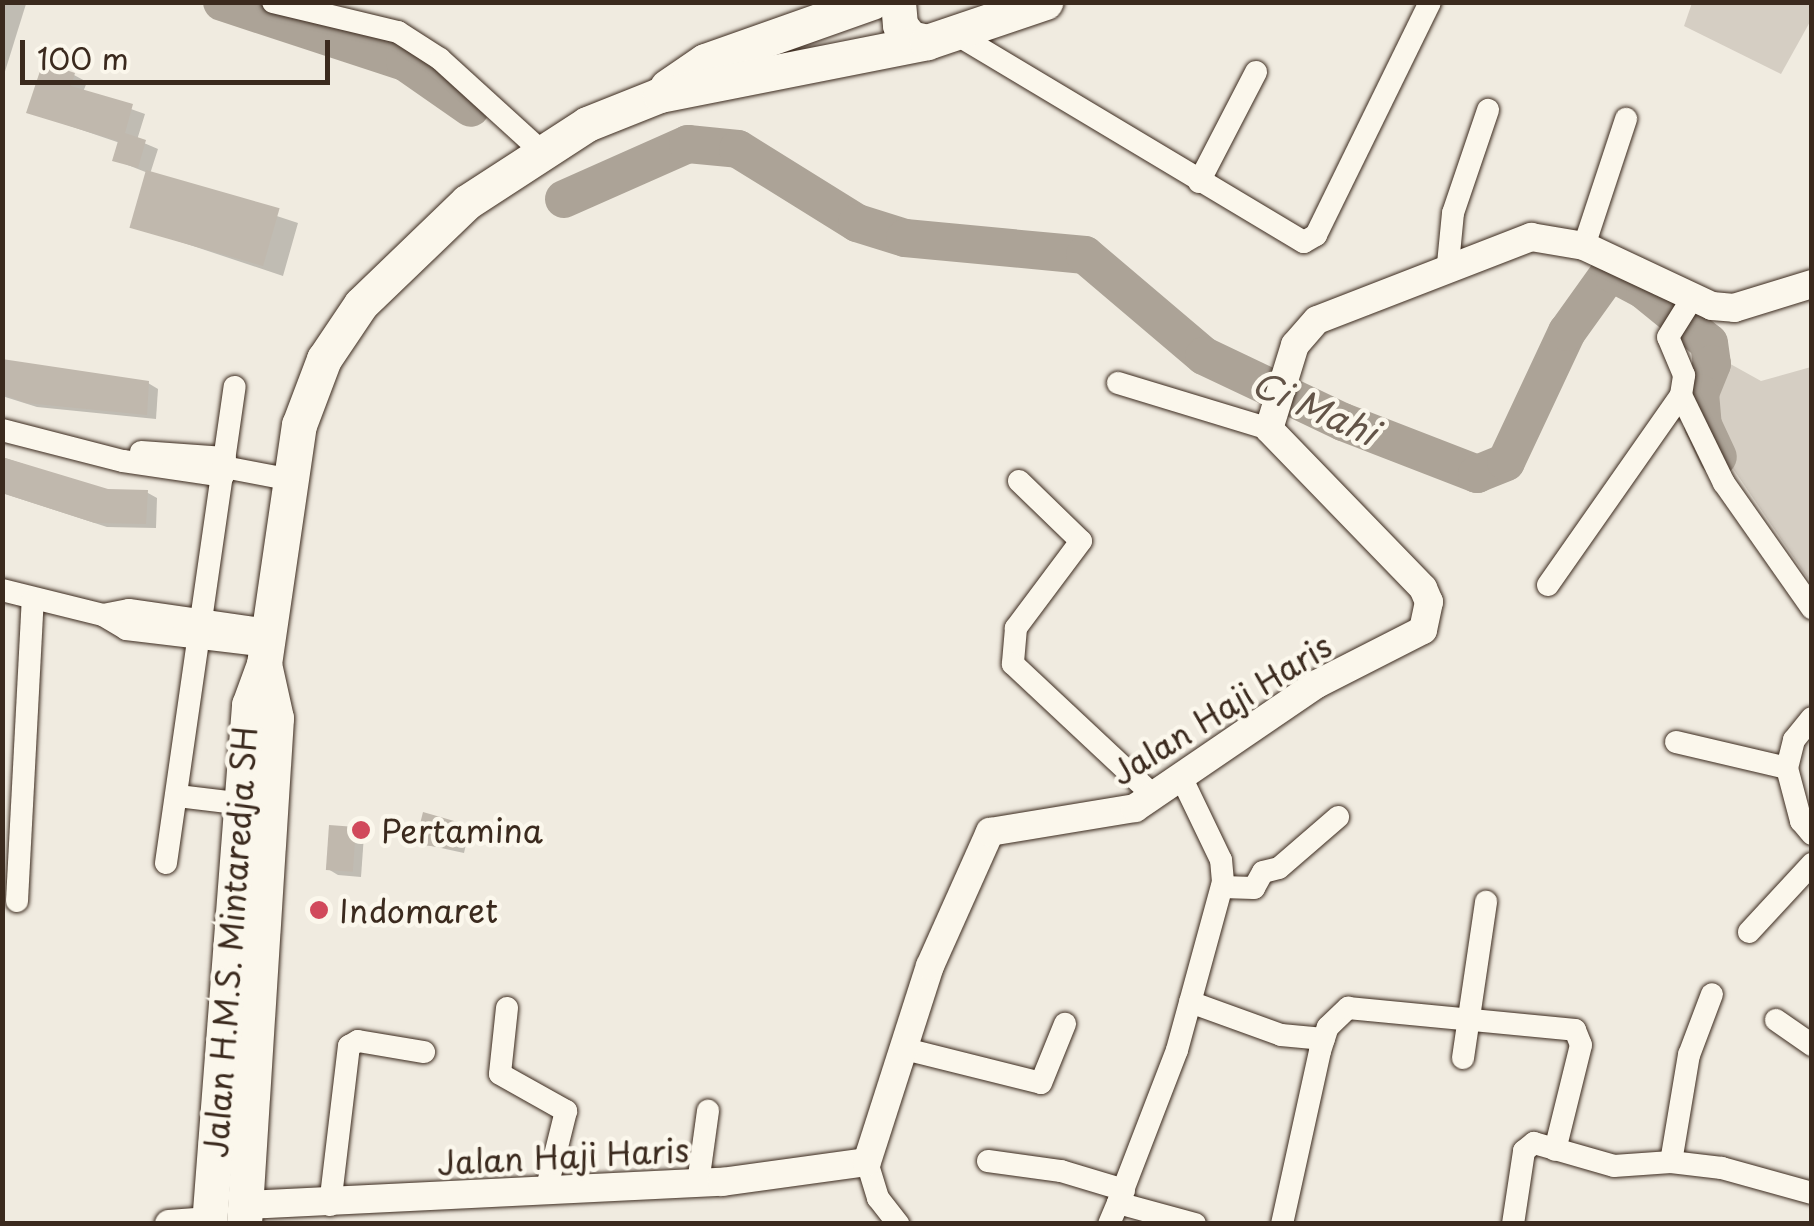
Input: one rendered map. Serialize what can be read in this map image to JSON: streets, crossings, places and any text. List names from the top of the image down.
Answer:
{
  "streets": {
    "main road": ["Jalan H.M.S. Mintaredja SH"],
    "street": ["Jalan Haji Haris"]
  },
  "crossings": [
    ["Jalan Haji Haris", "Jalan H.M.S. Mintaredja SH"]
  ],
  "water": ["Ci Mahi"],
  "places": ["Pertamina", "Indomaret"],
  "scale_bar": "100 m"
}
